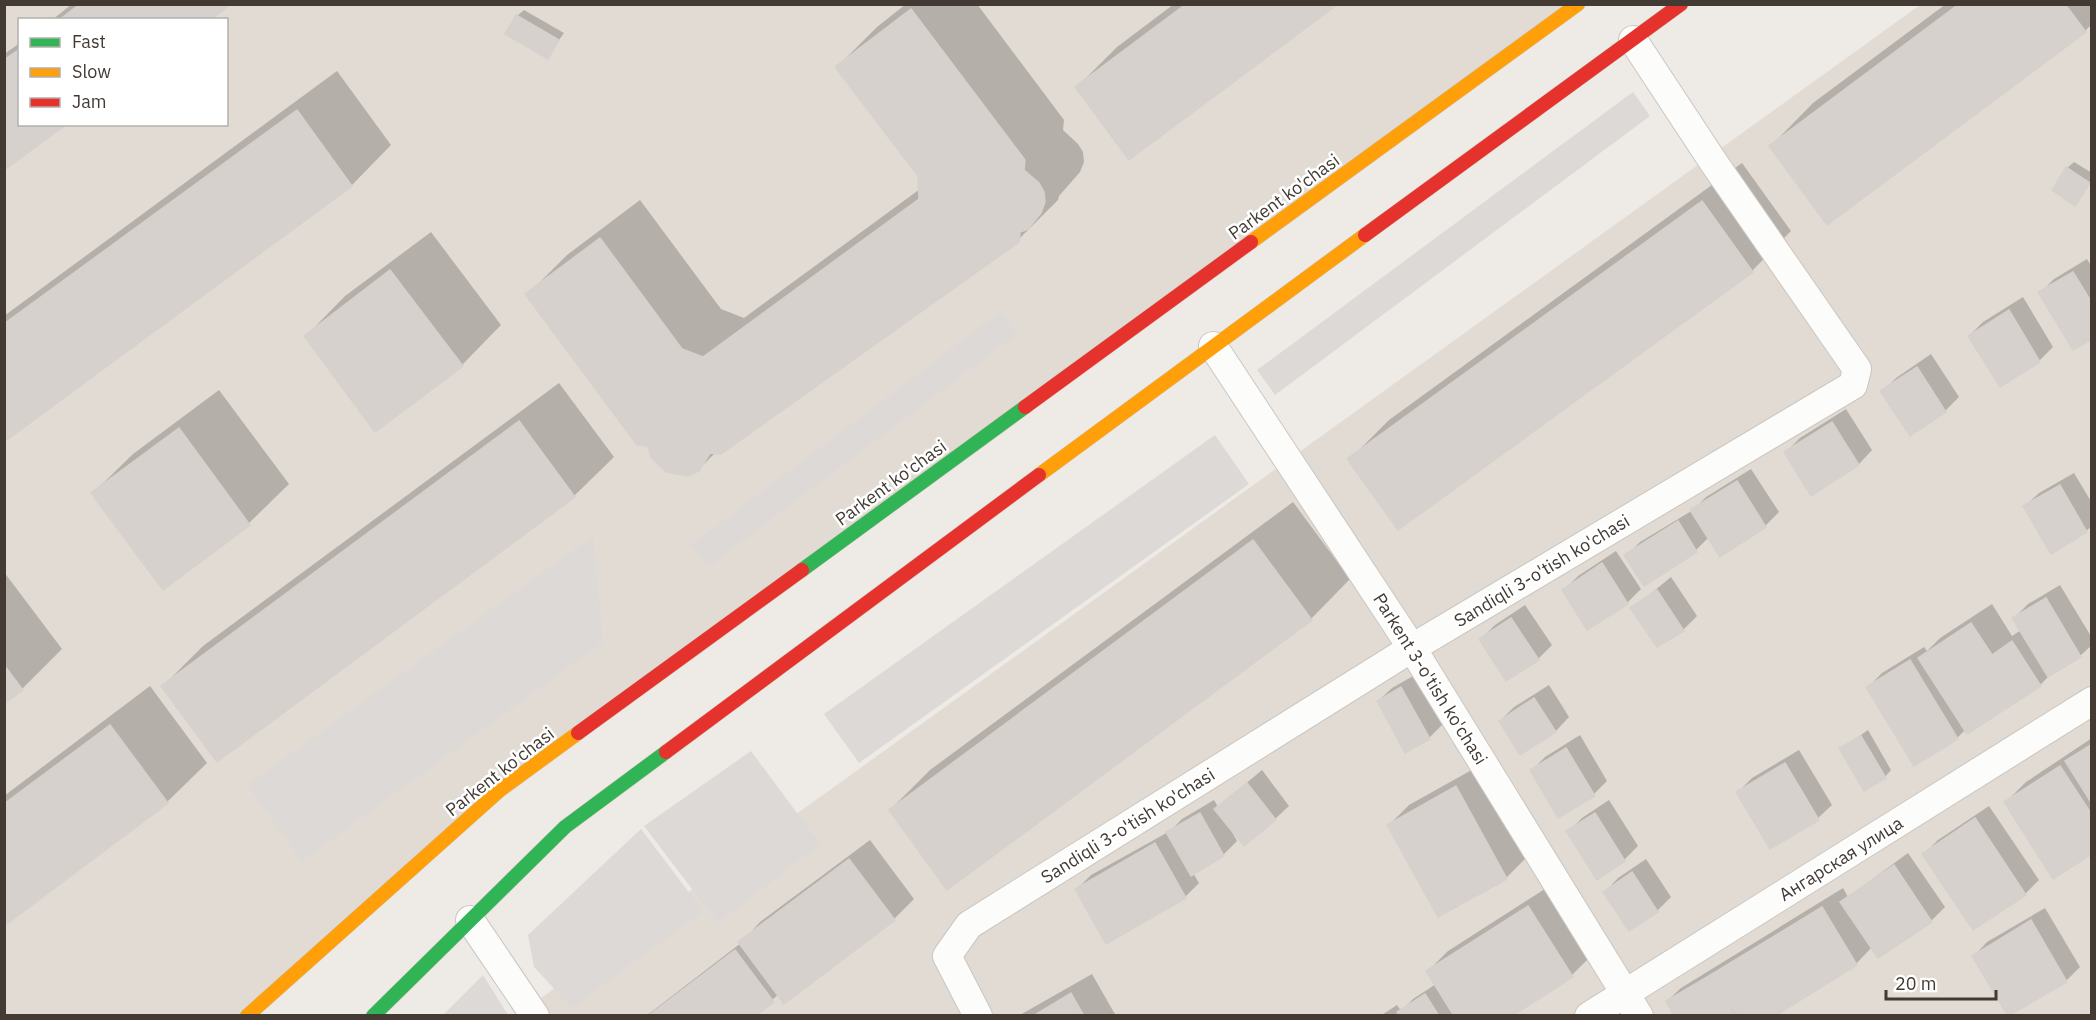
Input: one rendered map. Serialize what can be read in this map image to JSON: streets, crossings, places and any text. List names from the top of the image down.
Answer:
{
  "streets": {
    "main road": ["Parkent ko'chasi"],
    "street": ["Sandiqli 3-o'tish ko'chasi", "Parkent 3-o'tish ko'chasi", "Ангарская улица"]
  },
  "crossings": [
    ["Sandiqli 3-o'tish ko'chasi", "Parkent 3-o'tish ko'chasi"],
    ["Parkent 3-o'tish ko'chasi", "Ангарская улица"]
  ],
  "legend": ["Fast", "Slow", "Jam"],
  "scale_bar": "20 m"
}
